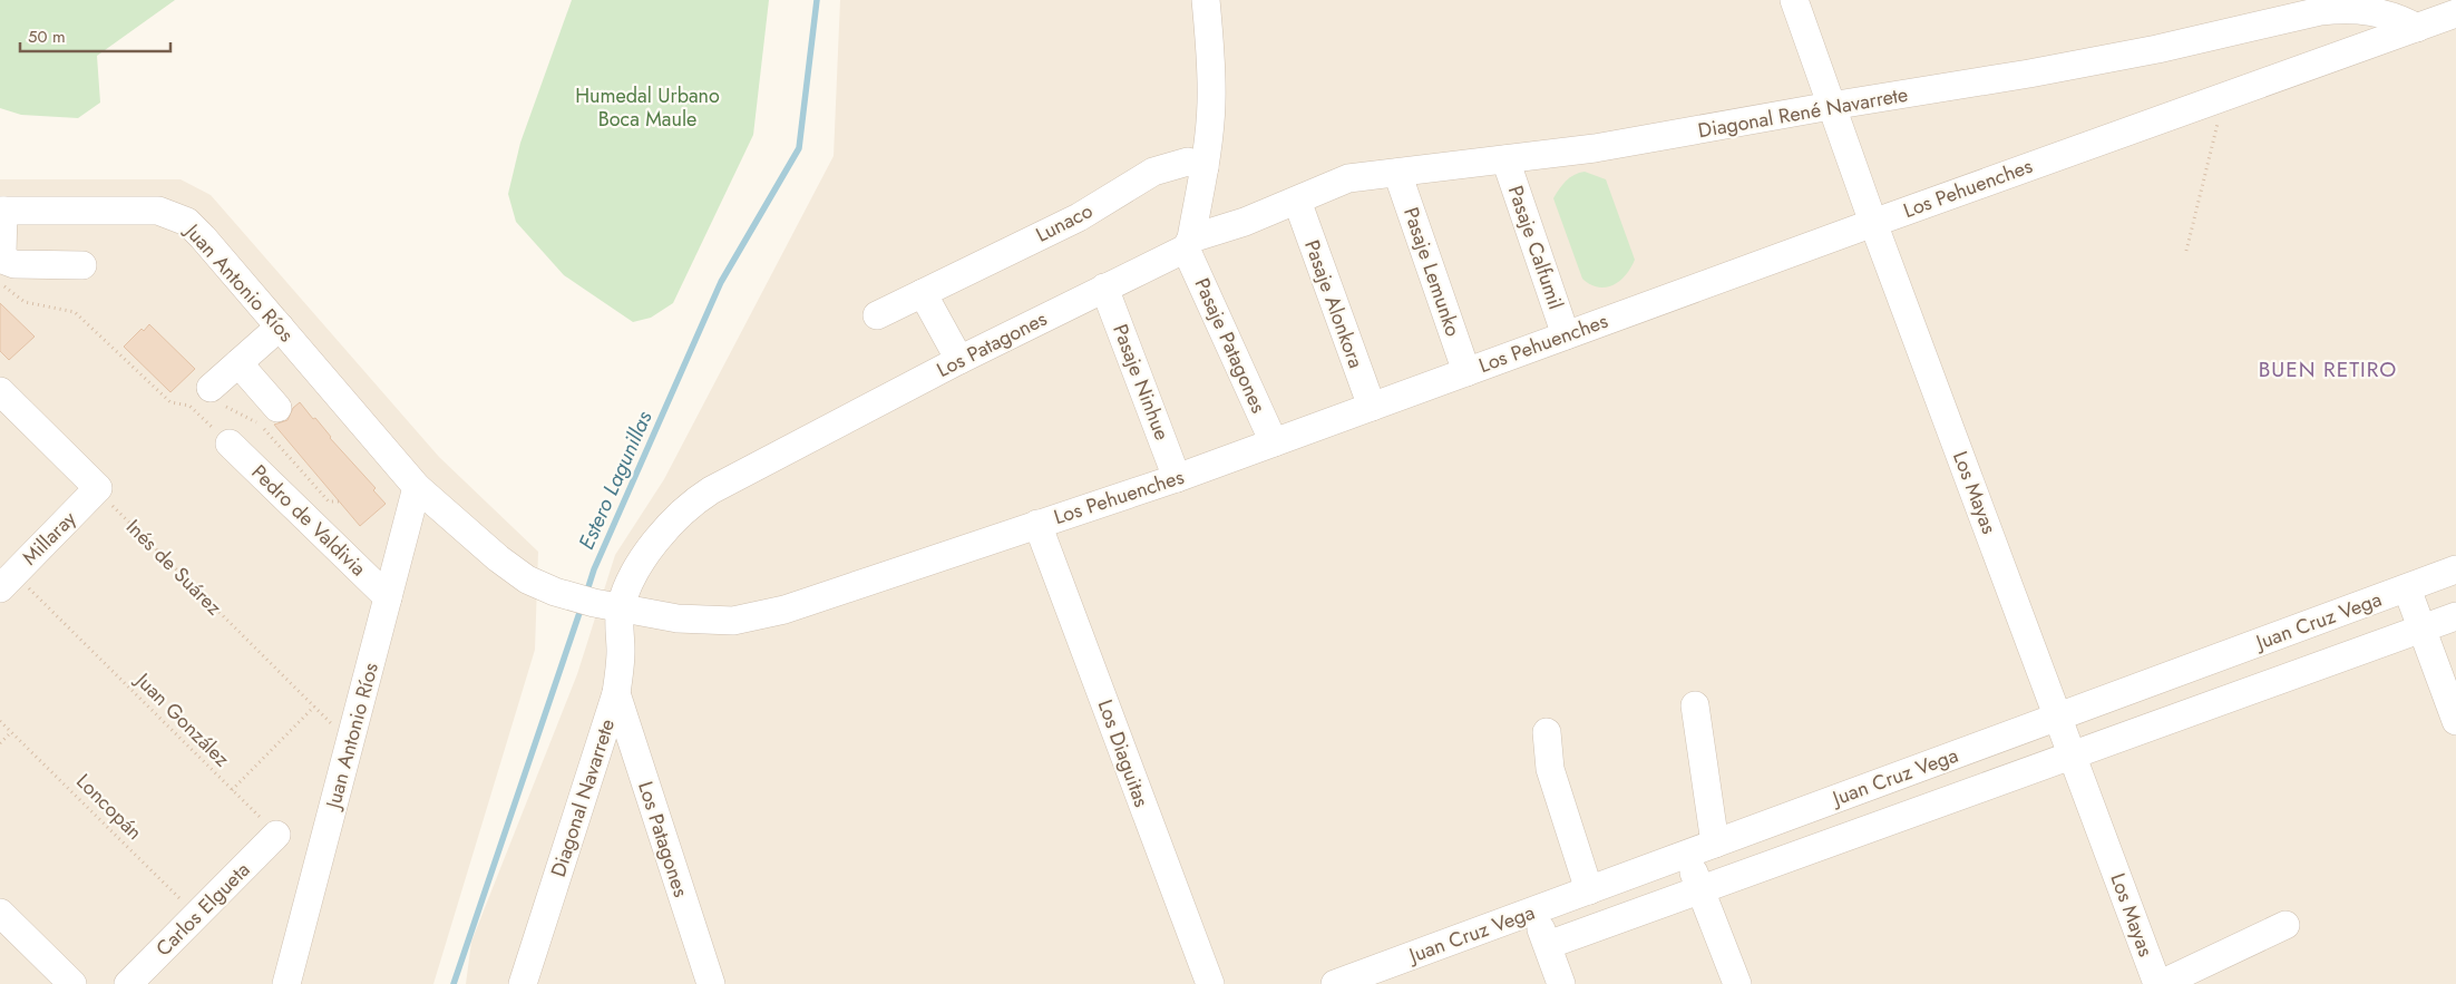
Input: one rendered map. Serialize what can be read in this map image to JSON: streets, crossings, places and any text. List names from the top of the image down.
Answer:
{
  "streets": {
    "street": [
      "Diagonal René Navarrete",
      "Los Pehuenches",
      "Lunaco",
      "Pasaje Calfumil",
      "Pasaje Lemunko",
      "Juan Antonio Ríos",
      "Pasaje Alonkora",
      "Los Patagones",
      "Pasaje Patagones",
      "Pasaje Ninhue",
      "Los Mayas",
      "Pedro de Valdivia",
      "Millaray",
      "Juan Cruz Vega",
      "Los Diaguitas",
      "Diagonal Navarrete",
      "Carlos Elgueta"
    ],
    "path": ["Inés de Suárez", "Juan González", "Loncopán"]
  },
  "crossings": [
    ["Diagonal René Navarrete", "Los Pehuenches"],
    ["Diagonal René Navarrete", "Pasaje Calfumil"],
    ["Diagonal René Navarrete", "Pasaje Lemunko"],
    ["Diagonal René Navarrete", "Pasaje Alonkora"],
    ["Diagonal René Navarrete", "Los Patagones"],
    ["Diagonal René Navarrete", "Pasaje Patagones"],
    ["Diagonal René Navarrete", "Los Mayas"],
    ["Los Pehuenches", "Pasaje Calfumil"],
    ["Los Pehuenches", "Pasaje Lemunko"],
    ["Los Pehuenches", "Juan Antonio Ríos"],
    ["Los Pehuenches", "Pasaje Alonkora"],
    ["Los Pehuenches", "Los Patagones"],
    ["Los Pehuenches", "Pasaje Patagones"],
    ["Los Pehuenches", "Pasaje Ninhue"],
    ["Los Pehuenches", "Los Mayas"],
    ["Los Pehuenches", "Los Diaguitas"],
    ["Los Pehuenches", "Diagonal Navarrete"],
    ["Juan Antonio Ríos", "Los Patagones"],
    ["Juan Antonio Ríos", "Pedro de Valdivia"],
    ["Juan Antonio Ríos", "Inés de Suárez"],
    ["Juan Antonio Ríos", "Diagonal Navarrete"],
    ["Los Patagones", "Pasaje Patagones"],
    ["Los Patagones", "Pasaje Ninhue"],
    ["Los Patagones", "Diagonal Navarrete"],
    ["Los Mayas", "Juan Cruz Vega"],
    ["Millaray", "Inés de Suárez"],
    ["Juan González", "Carlos Elgueta"],
    ["Loncopán", "Carlos Elgueta"]
  ],
  "districts": ["BUEN RETIRO"],
  "water": ["Estero Lagunillas"],
  "parks": ["Humedal Urbano Boca Maule"],
  "scale_bar": "50 m"
}
